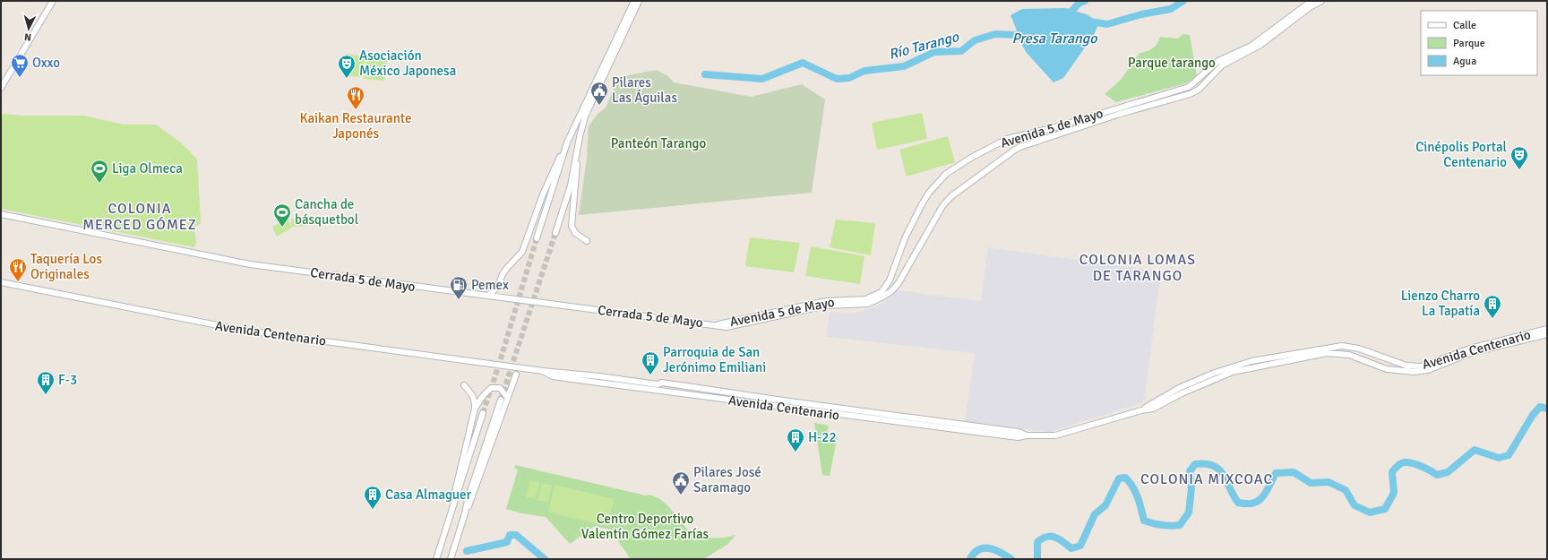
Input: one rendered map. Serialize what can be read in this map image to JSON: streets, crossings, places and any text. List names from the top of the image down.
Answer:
{
  "streets": {
    "main road": ["Avenida 5 de Mayo", "Cerrada 5 de Mayo", "Avenida Centenario"]
  },
  "crossings": [
    ["Avenida 5 de Mayo", "Cerrada 5 de Mayo"]
  ],
  "districts": ["COLONIA MERCED GÓMEZ", "COLONIA LOMAS DE TARANGO", "COLONIA MIXCOAC"],
  "water": ["Presa Tarango", "Río Tarango"],
  "parks": ["Parque tarango", "Panteón Tarango", "Centro Deportivo Valentín Gómez Farías"],
  "places": {
    "supermarket": ["Oxxo"],
    "theatre": ["Asociación México Japonesa", "Cinépolis Portal Centenario"],
    "public building": ["Pilares Las Águilas", "Pilares José Saramago"],
    "restaurant": ["Kaikan Restaurante Japonés", "Taquería Los Originales"],
    "sports": ["Liga Olmeca", "Cancha de básquetbol"],
    "fuel station": ["Pemex"],
    "building": [
      "Lienzo Charro La Tapatía",
      "Parroquia de San Jerónimo Emiliani",
      "F-3",
      "H-22",
      "Casa Almaguer"
    ]
  },
  "legend": ["Calle", "Parque", "Agua"],
  "north": "bottom"
}
